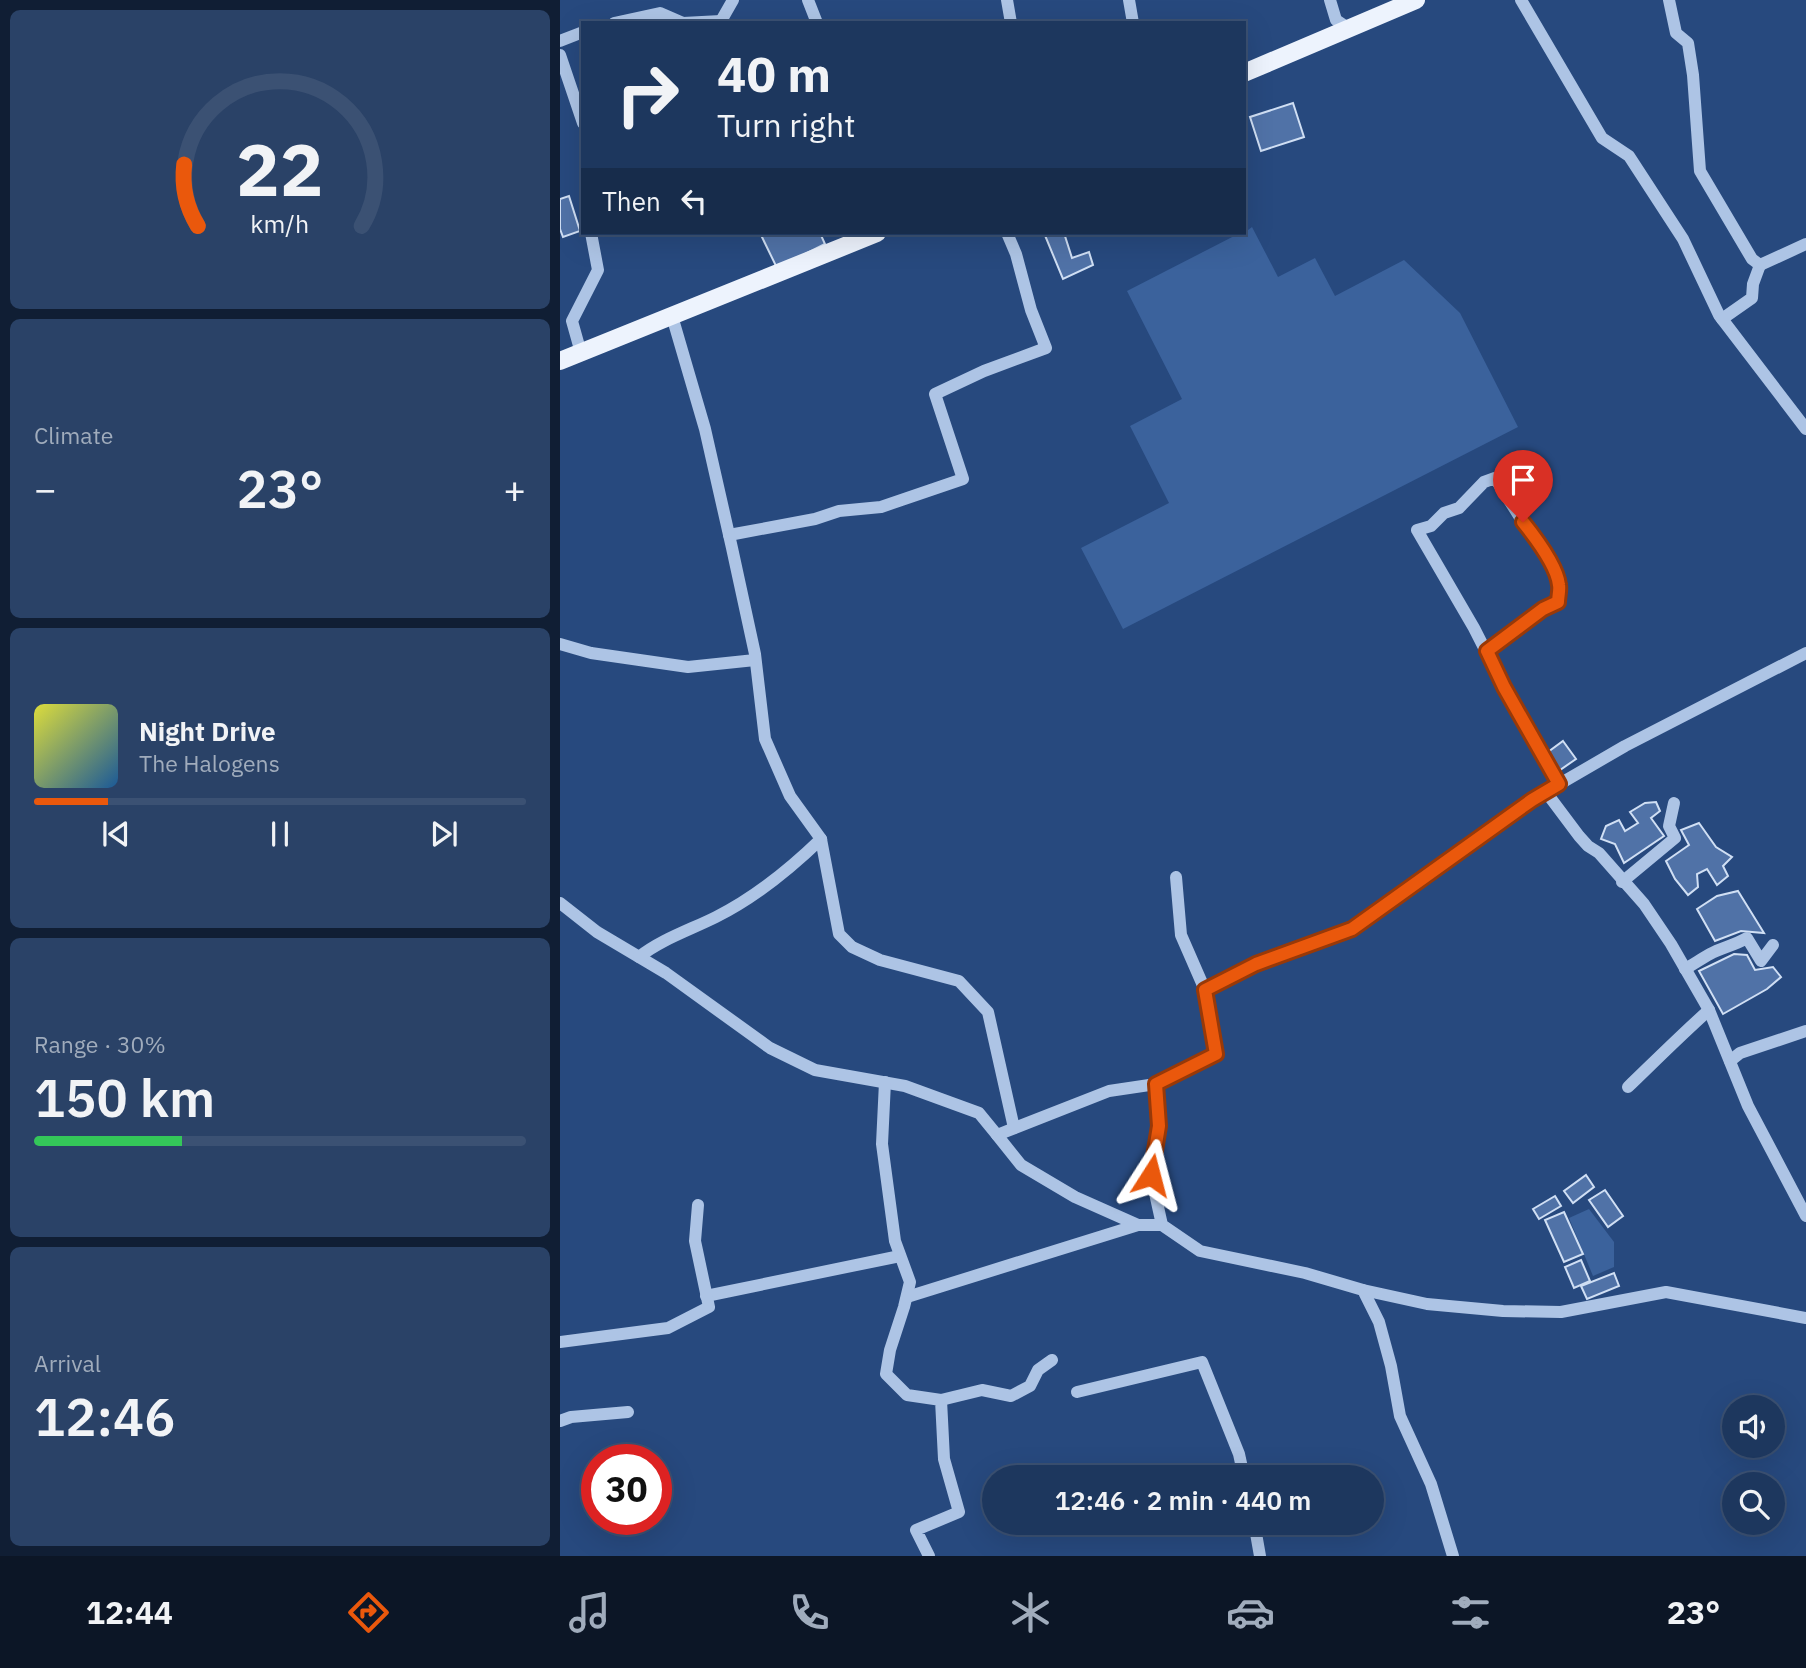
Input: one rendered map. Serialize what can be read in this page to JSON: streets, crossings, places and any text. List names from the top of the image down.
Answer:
{
  "page": {
    "turn": ["40 m", "Turn right"],
    "then": "Then",
    "tile": [
      "Climate",
      ["Range · 30%", "150 km"],
      ["Arrival", "12:46"]
    ],
    "heat": ["−", "23°", "+"],
    "song": ["Night Drive", "The Halogens"],
    "limit": "30",
    "trip": "12:46 · 2 min · 440 m",
    "tabs": ["12:44", "23°"],
    "gauge": ["22", "km/h"]
  }
}
